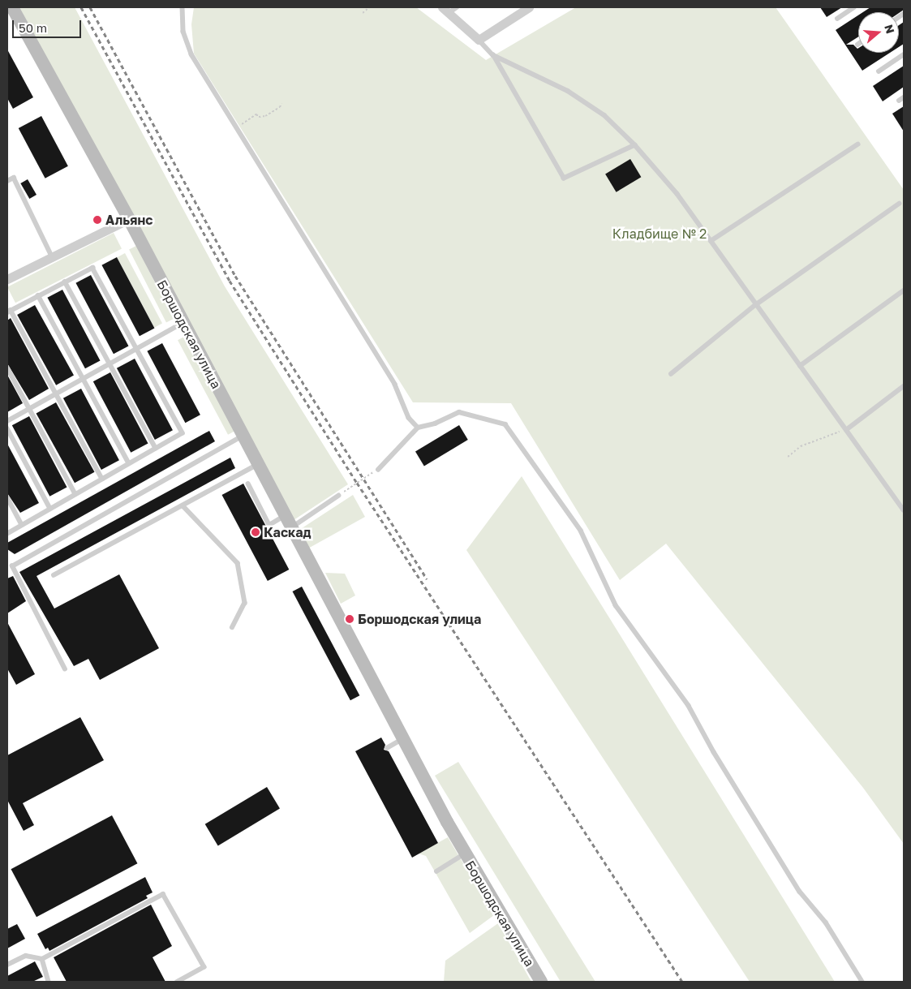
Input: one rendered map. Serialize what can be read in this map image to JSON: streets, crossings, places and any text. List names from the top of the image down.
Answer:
{
  "streets": {
    "street": ["Боршодская улица"]
  },
  "parks": ["Кладбище № 2"],
  "places": ["Альянс", "Каскад", "Боршодская улица"],
  "scale_bar": "50 m",
  "north": "right"
}
